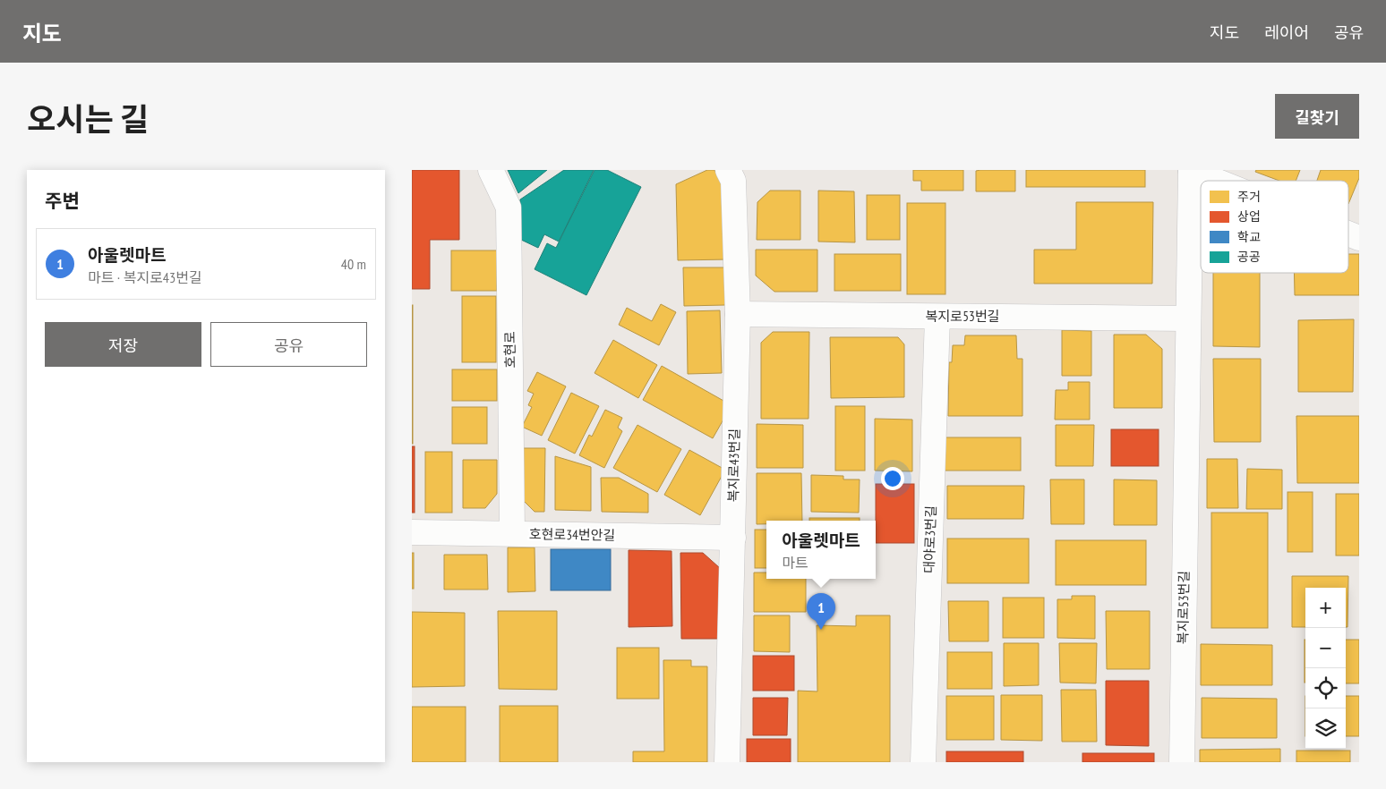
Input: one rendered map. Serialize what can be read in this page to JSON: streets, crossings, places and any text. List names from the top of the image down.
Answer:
{
  "streets": {
    "street": [
      "복지로53번길",
      "호현로",
      "복지로43번길",
      "호현로34번안길",
      "대야로3번길"
    ]
  },
  "crossings": [
    ["복지로53번길", "복지로43번길"],
    ["복지로53번길", "대야로3번길"],
    ["호현로", "호현로34번안길"],
    ["복지로43번길", "호현로34번안길"]
  ],
  "legend": [
    "주거",
    "상업",
    "학교",
    "공공"
  ],
  "page": {
    "header": "지도",
    "nav": ["지도", "레이어", "공유"],
    "title": "오시는 길",
    "buttons": [
      "길찾기",
      ["저장", "공유"]
    ],
    "heading": "주변",
    "list": [
      {
        "mark": "1",
        "name": "아울렛마트",
        "note": "마트 · 복지로43번길",
        "value": "40 m"
      }
    ],
    "popup": ["아울렛마트", "마트"],
    "map_buttons": ["+", "−"],
    "pins": "1"
  }
}
